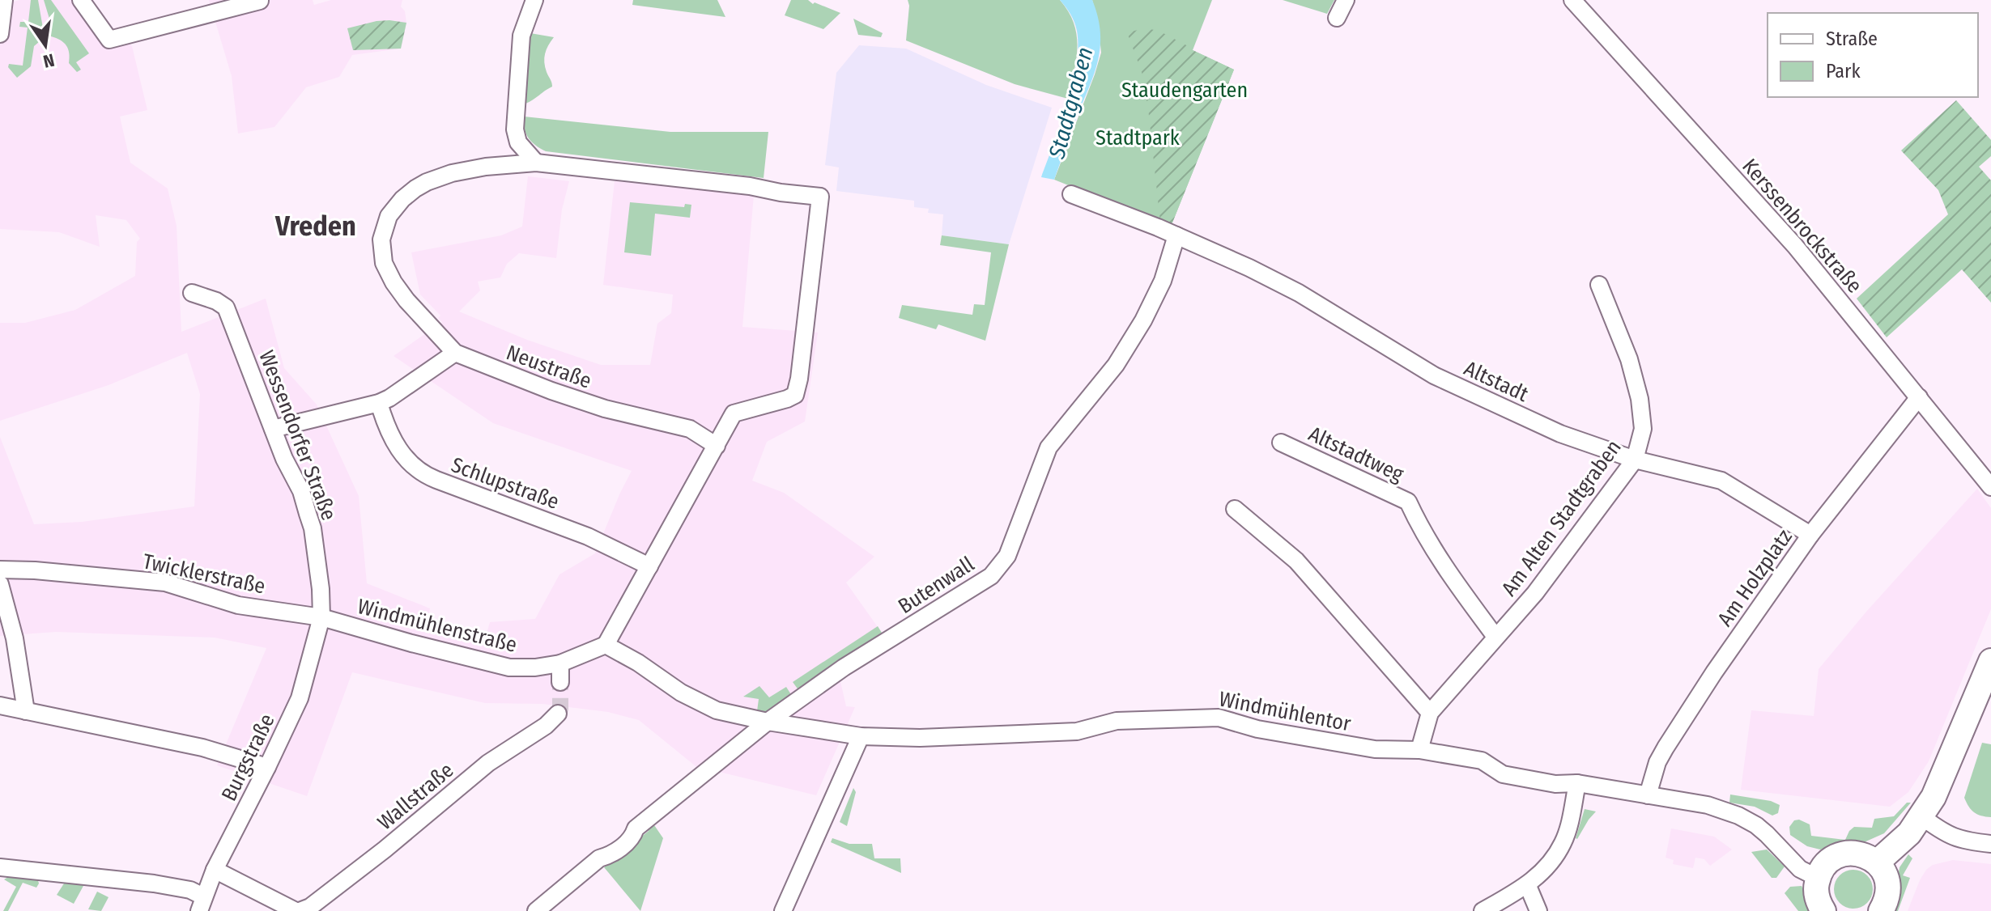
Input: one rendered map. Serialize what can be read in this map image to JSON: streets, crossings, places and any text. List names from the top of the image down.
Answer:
{
  "streets": {
    "street": [
      "Kerssenbrockstraße",
      "Neustraße",
      "Altstadt",
      "Wessendorfer Straße",
      "Altstadtweg",
      "Schlupstraße",
      "Am Alten Stadtgraben",
      "Twicklerstraße",
      "Am Holzplatz",
      "Butenwall",
      "Windmühlenstraße",
      "Windmühlentor",
      "Burgstraße",
      "Wallstraße"
    ]
  },
  "crossings": [
    ["Kerssenbrockstraße", "Am Holzplatz"],
    ["Altstadt", "Am Alten Stadtgraben"],
    ["Altstadt", "Am Holzplatz"],
    ["Altstadt", "Butenwall"],
    ["Wessendorfer Straße", "Twicklerstraße"],
    ["Wessendorfer Straße", "Windmühlenstraße"],
    ["Wessendorfer Straße", "Burgstraße"],
    ["Altstadtweg", "Am Alten Stadtgraben"],
    ["Am Alten Stadtgraben", "Windmühlentor"],
    ["Twicklerstraße", "Windmühlenstraße"],
    ["Twicklerstraße", "Burgstraße"],
    ["Am Holzplatz", "Windmühlentor"],
    ["Butenwall", "Windmühlentor"],
    ["Windmühlenstraße", "Windmühlentor"],
    ["Windmühlenstraße", "Burgstraße"],
    ["Burgstraße", "Wallstraße"]
  ],
  "districts": ["Vreden"],
  "water": ["Stadtgraben"],
  "parks": ["Staudengarten", "Stadtpark"],
  "legend": ["Straße", "Park"],
  "north": "bottom"
}
